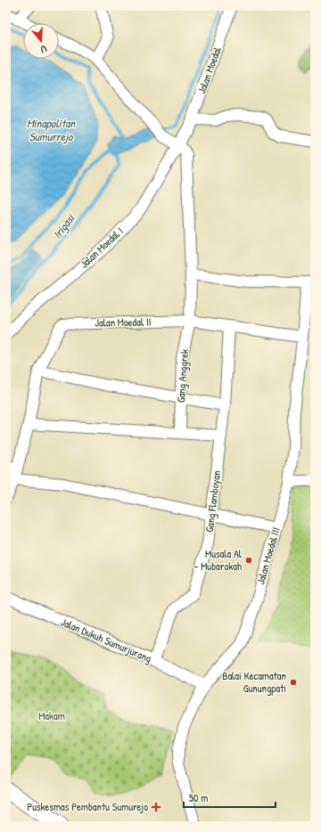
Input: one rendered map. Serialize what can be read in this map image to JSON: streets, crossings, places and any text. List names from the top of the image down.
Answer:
{
  "streets": {
    "street": [
      "Jalan Moedal",
      "Jalan Moedal I",
      "Jalan Moedal II",
      "Gang Anggrek",
      "Gang Flamboyan",
      "Jalan Moedal III",
      "Jalan Dukuh Sumurjurang"
    ]
  },
  "crossings": [
    ["Jalan Moedal", "Jalan Moedal I"],
    ["Jalan Moedal II", "Gang Anggrek"],
    ["Gang Flamboyan", "Jalan Dukuh Sumurjurang"],
    ["Jalan Moedal III", "Jalan Dukuh Sumurjurang"]
  ],
  "water": ["Minapolitan Sumurrejo", "Irigasi"],
  "parks": ["Makam"],
  "places": {
    "other": ["Musala Al - Mubarokah", "Balai Kecamatan Gunungpati"],
    "health": ["Puskesmas Pembantu Sumurejo"]
  },
  "scale_bar": "50 m",
  "north": "bottom"
}
